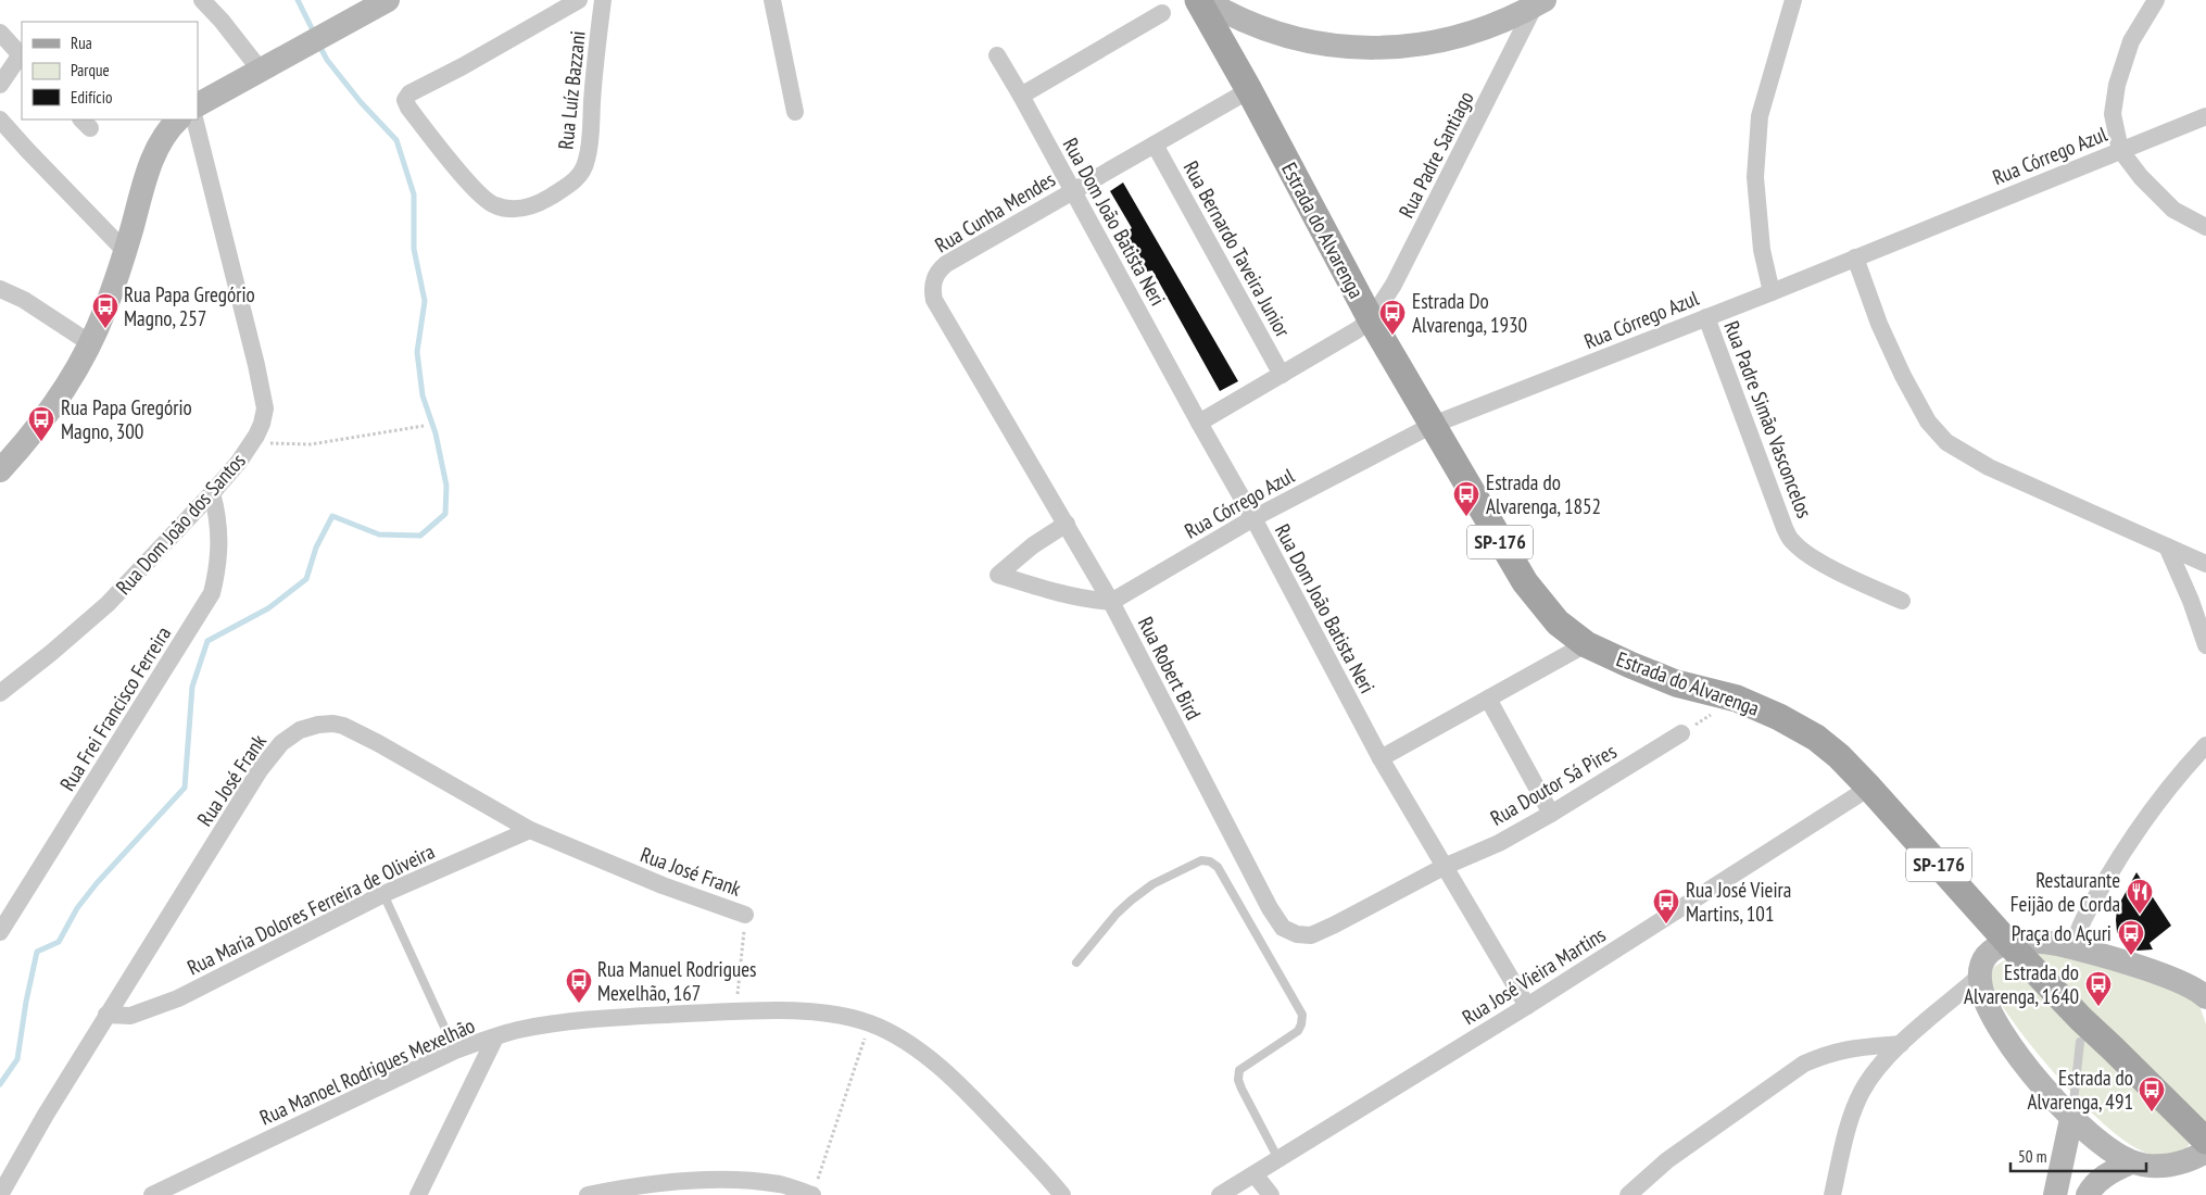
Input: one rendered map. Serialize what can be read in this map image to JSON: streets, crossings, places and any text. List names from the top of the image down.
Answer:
{
  "streets": {
    "main road": ["Estrada do Alvarenga", "SP-176"],
    "street": [
      "Rua Luíz Bazzani",
      "Rua Padre Santiago",
      "Rua Córrego Azul",
      "Rua Cunha Mendes",
      "Rua Dom João Batista Neri",
      "Rua Bernardo Taveira Junior",
      "Rua Padre Simão Vasconcelos",
      "Rua Dom João dos Santos",
      "Rua Robert Bird",
      "Rua Frei Francisco Ferreira",
      "Rua José Frank",
      "Rua Doutor Sá Pires",
      "Rua Maria Dolores Ferreira de Oliveira",
      "Rua José Vieira Martins",
      "Rua Manoel Rodrigues Mexelhão"
    ]
  },
  "crossings": [
    ["Rua Padre Santiago", "Estrada do Alvarenga"],
    ["Rua Córrego Azul", "Rua Dom João Batista Neri"],
    ["Rua Córrego Azul", "Estrada do Alvarenga"],
    ["Rua Córrego Azul", "Rua Padre Simão Vasconcelos"],
    ["Rua Córrego Azul", "Rua Robert Bird"],
    ["Rua Cunha Mendes", "Rua Dom João Batista Neri"],
    ["Rua Cunha Mendes", "Estrada do Alvarenga"],
    ["Rua Cunha Mendes", "Rua Bernardo Taveira Junior"],
    ["Rua Cunha Mendes", "Rua Robert Bird"],
    ["Rua Dom João Batista Neri", "Rua Robert Bird"],
    ["Rua Dom João Batista Neri", "Rua Doutor Sá Pires"],
    ["Rua Dom João Batista Neri", "Rua José Vieira Martins"],
    ["Estrada do Alvarenga", "Rua José Vieira Martins"],
    ["Rua Dom João dos Santos", "Rua Frei Francisco Ferreira"],
    ["Rua Robert Bird", "Rua Doutor Sá Pires"],
    ["Rua José Frank", "Rua Maria Dolores Ferreira de Oliveira"]
  ],
  "places": {
    "bus stop": [
      "Rua Papa Gregório Magno, 257",
      "Estrada Do Alvarenga, 1930",
      "Rua Papa Gregório Magno, 300",
      "Estrada do Alvarenga, 1852",
      "Rua José Vieira Martins, 101",
      "Praça do Açuri",
      "Rua Manuel Rodrigues Mexelhão, 167",
      "Estrada do Alvarenga, 1640",
      "Estrada do Alvarenga, 491"
    ],
    "restaurant": ["Restaurante Feijão de Corda"]
  },
  "legend": ["Rua", "Parque", "Edifício"],
  "scale_bar": "50 m"
}
